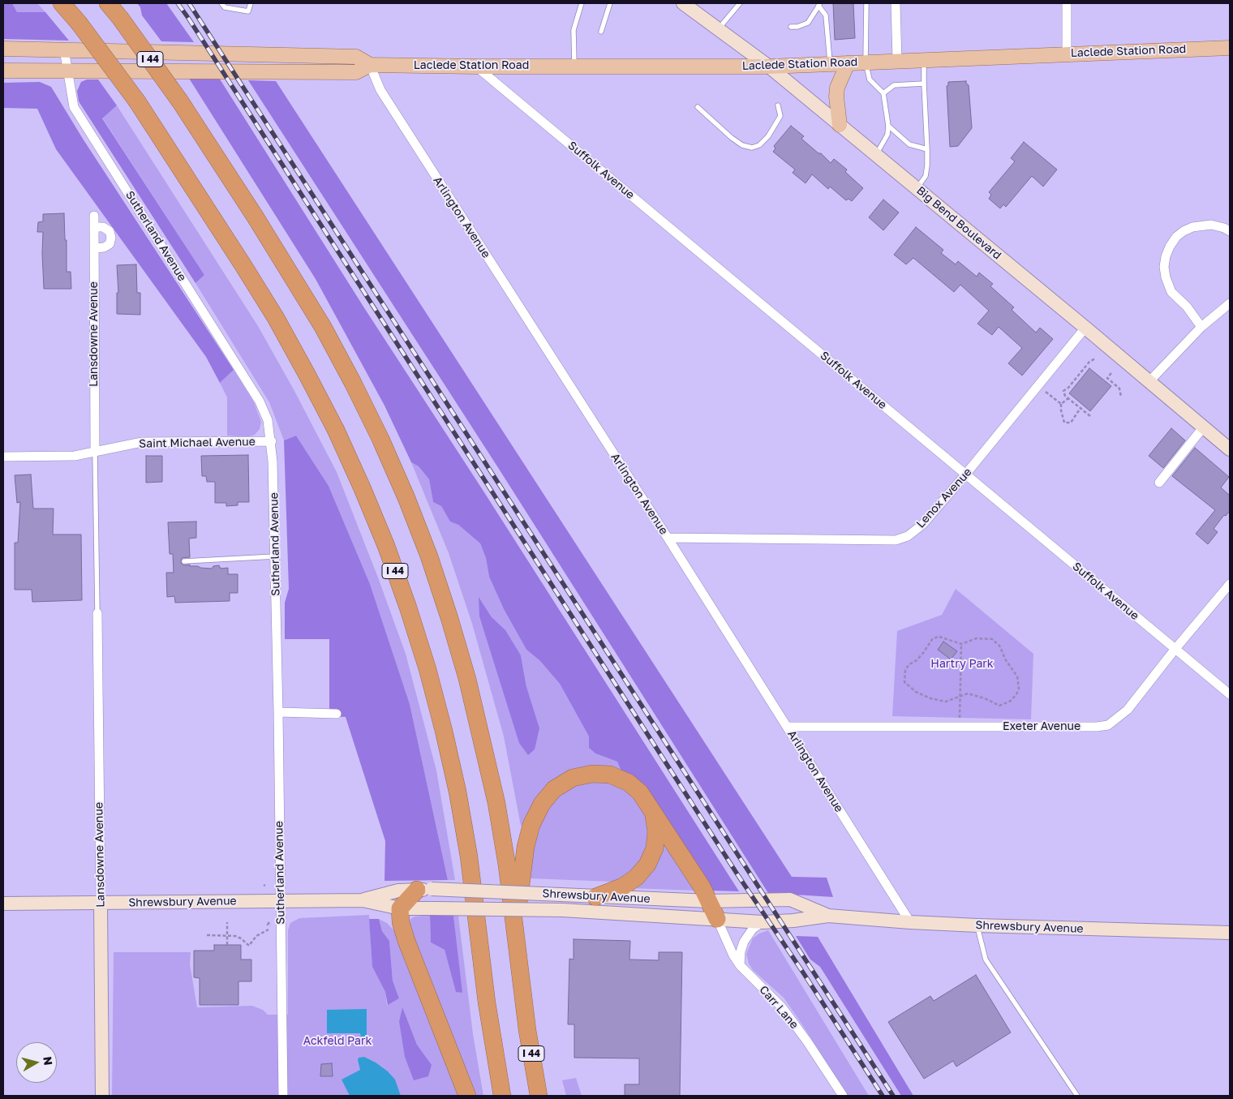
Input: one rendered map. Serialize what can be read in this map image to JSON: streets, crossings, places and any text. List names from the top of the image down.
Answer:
{
  "streets": {
    "highway": ["I 44"],
    "main road": [
      "Laclede Station Road",
      "Big Bend Boulevard",
      "Lansdowne Avenue",
      "Shrewsbury Avenue"
    ],
    "street": [
      "Suffolk Avenue",
      "Arlington Avenue",
      "Sutherland Avenue",
      "Saint Michael Avenue",
      "Lenox Avenue",
      "Exeter Avenue",
      "Carr Lane"
    ]
  },
  "crossings": [
    ["Laclede Station Road", "Suffolk Avenue"],
    ["Laclede Station Road", "Arlington Avenue"],
    ["Laclede Station Road", "Big Bend Boulevard"],
    ["Laclede Station Road", "Sutherland Avenue"],
    ["Suffolk Avenue", "Lenox Avenue"],
    ["Suffolk Avenue", "Exeter Avenue"],
    ["Arlington Avenue", "Lenox Avenue"],
    ["Arlington Avenue", "Exeter Avenue"],
    ["Arlington Avenue", "Shrewsbury Avenue"],
    ["Big Bend Boulevard", "Lenox Avenue"],
    ["Sutherland Avenue", "Saint Michael Avenue"],
    ["Sutherland Avenue", "Shrewsbury Avenue"],
    ["Lansdowne Avenue", "Saint Michael Avenue"],
    ["Lansdowne Avenue", "Shrewsbury Avenue"],
    ["Shrewsbury Avenue", "Carr Lane"]
  ],
  "parks": ["Hartry Park", "Ackfeld Park"],
  "north": "right"
}
